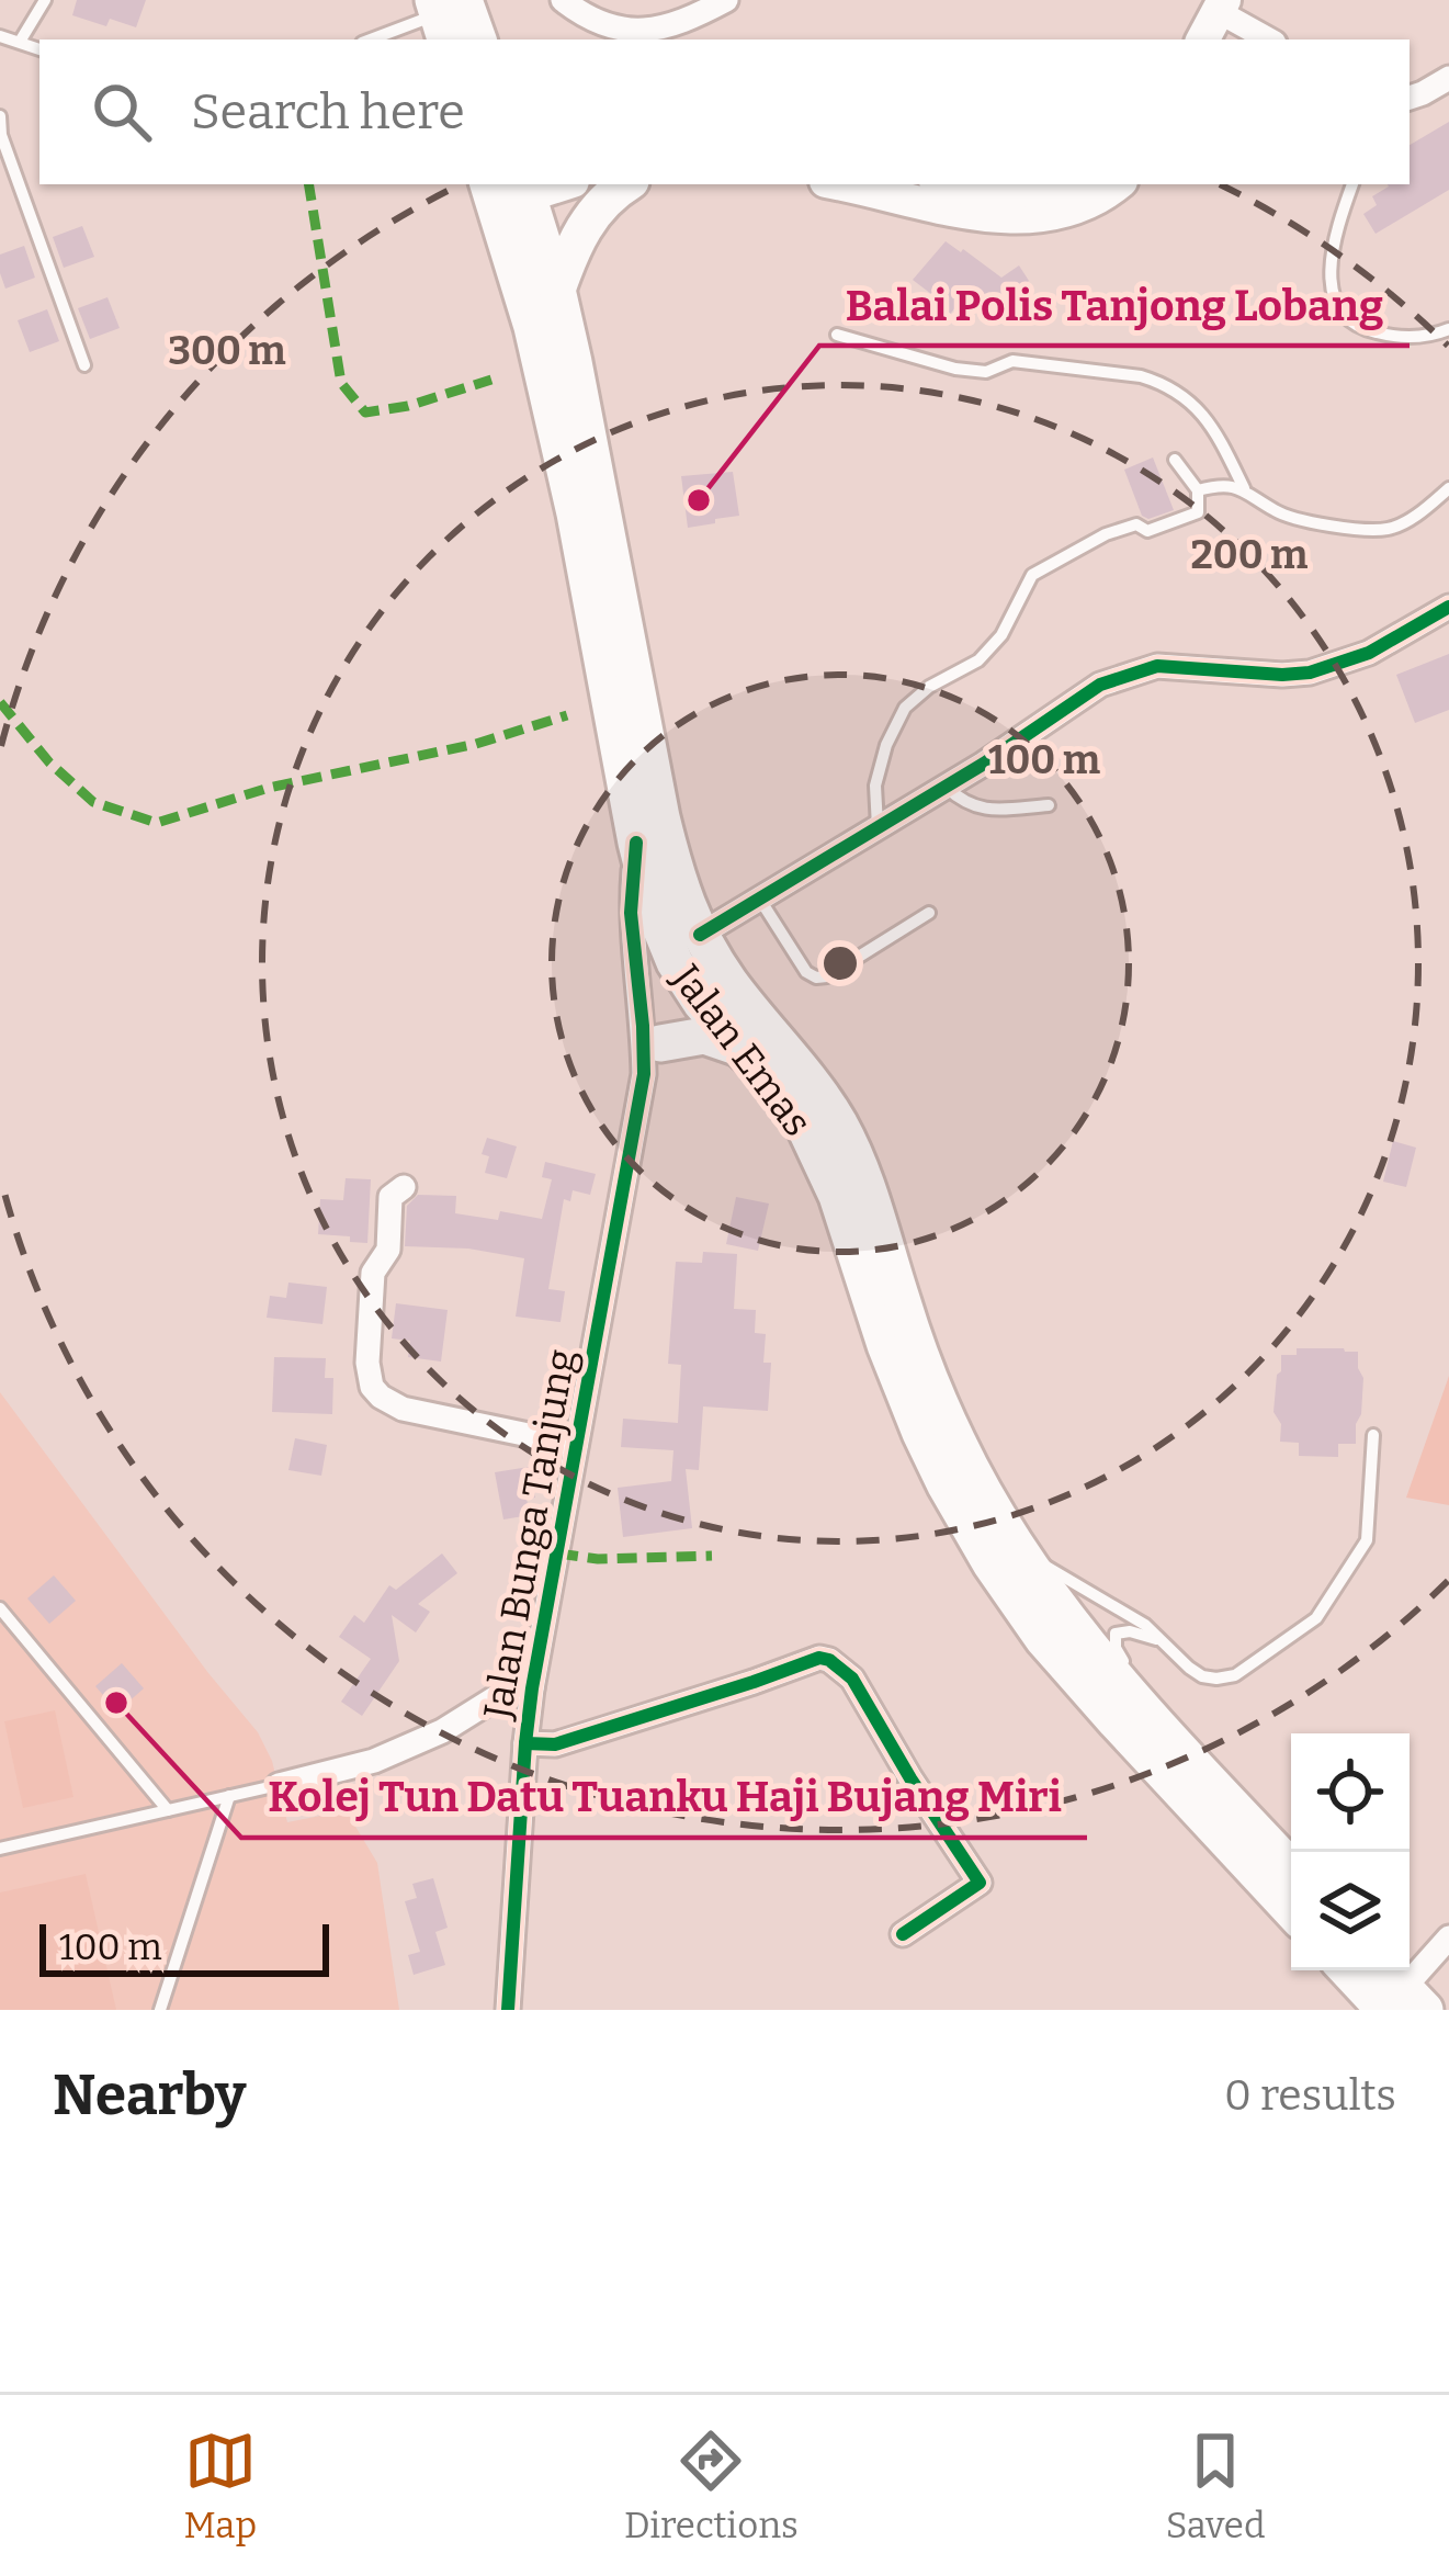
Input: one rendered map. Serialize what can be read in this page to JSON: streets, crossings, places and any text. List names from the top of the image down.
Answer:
{
  "streets": {
    "main road": ["Jalan Emas"],
    "street": ["Jalan Bunga Tanjung"]
  },
  "crossings": [
    ["Jalan Emas", "Jalan Bunga Tanjung"]
  ],
  "places": ["Balai Polis Tanjong Lobang", "Kolej Tun Datu Tuanku Haji Bujang Miri"],
  "scale_bar": "100 m",
  "page": {
    "search": "Search here",
    "scale": "100 m",
    "heading": ["Nearby", "0 results"],
    "nav": ["Map", "Directions", "Saved"]
  },
  "rings": ["300 m", "200 m", "100 m"]
}
